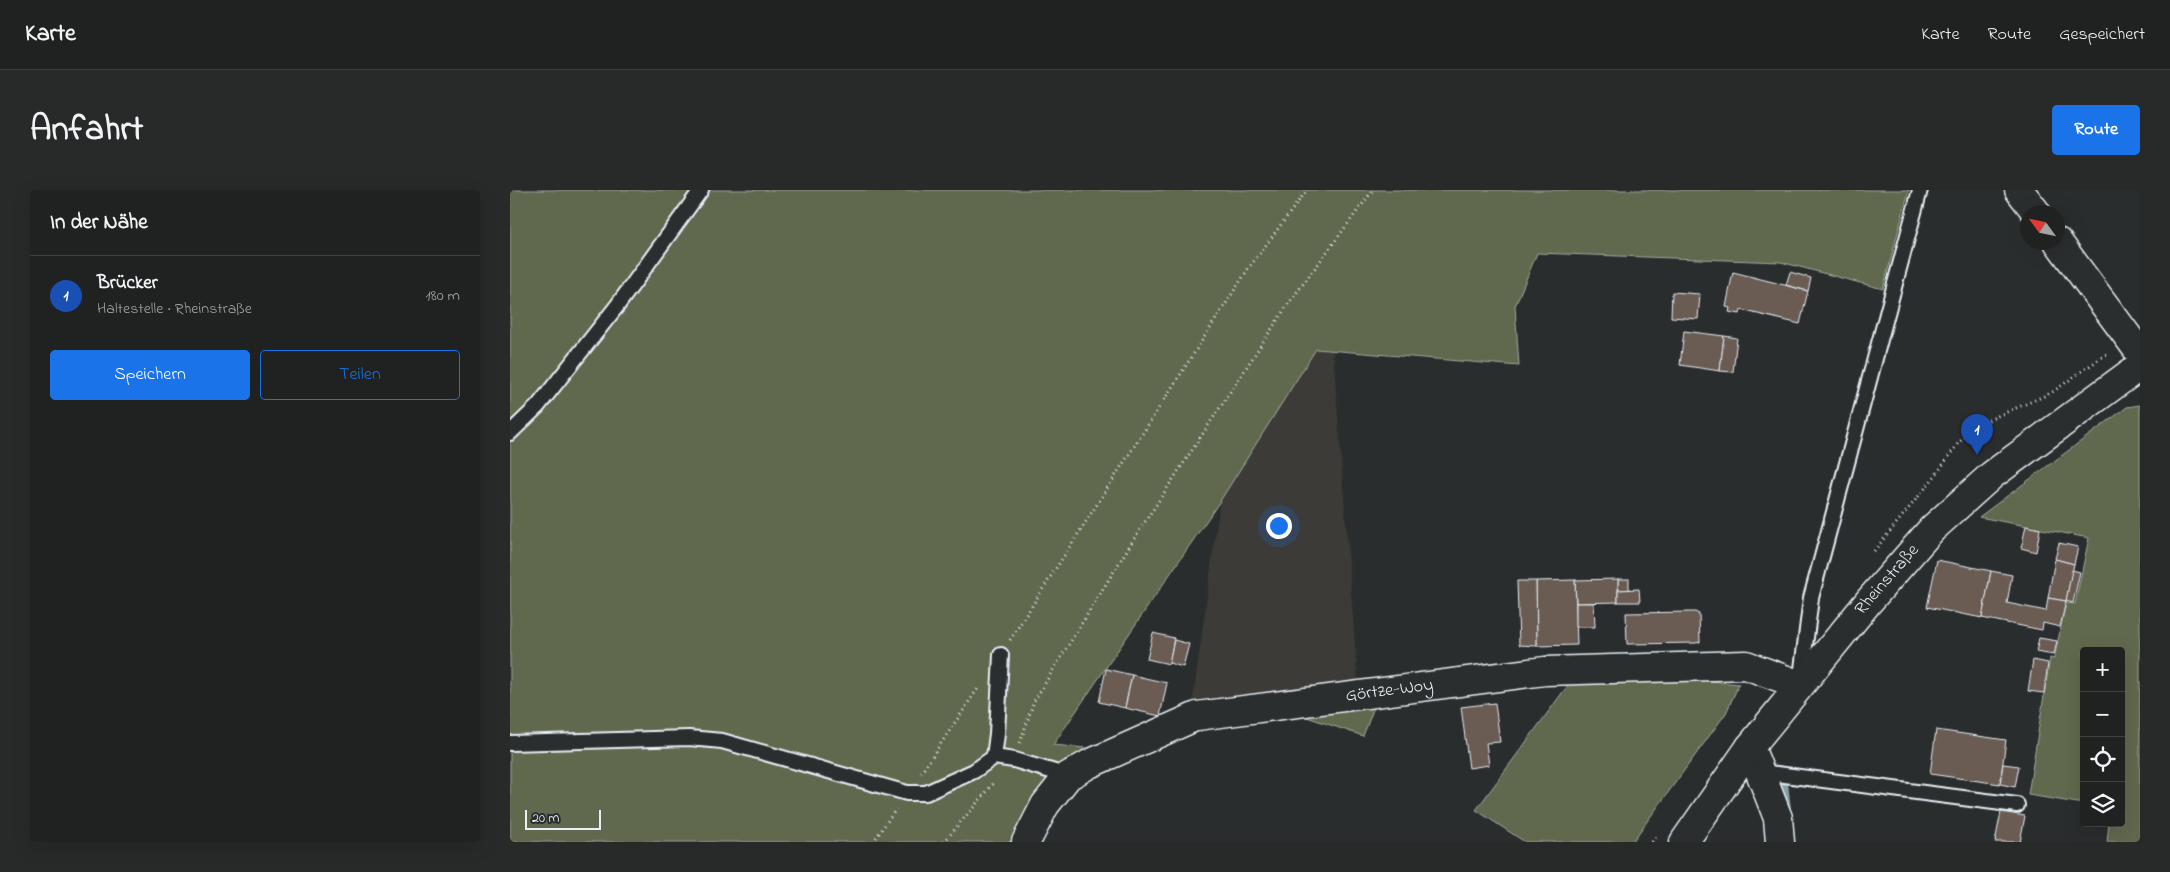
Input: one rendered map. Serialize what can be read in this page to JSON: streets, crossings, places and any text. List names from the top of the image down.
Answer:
{
  "streets": {
    "street": ["Rheinstraße", "Görtze-Woy"]
  },
  "crossings": [
    ["Rheinstraße", "Görtze-Woy"]
  ],
  "scale_bar": "20 m",
  "north": "top left",
  "page": {
    "header": "Karte",
    "nav": ["Karte", "Route", "Gespeichert"],
    "title": "Anfahrt",
    "buttons": [
      "Route",
      ["Speichern", "Teilen"]
    ],
    "heading": "In der Nähe",
    "list": [
      {
        "mark": "1",
        "name": "Brücker",
        "note": "Haltestelle · Rheinstraße",
        "value": "180 m"
      }
    ],
    "pins": "1",
    "map_buttons": ["+", "−"],
    "scale": "20 m"
  }
}
